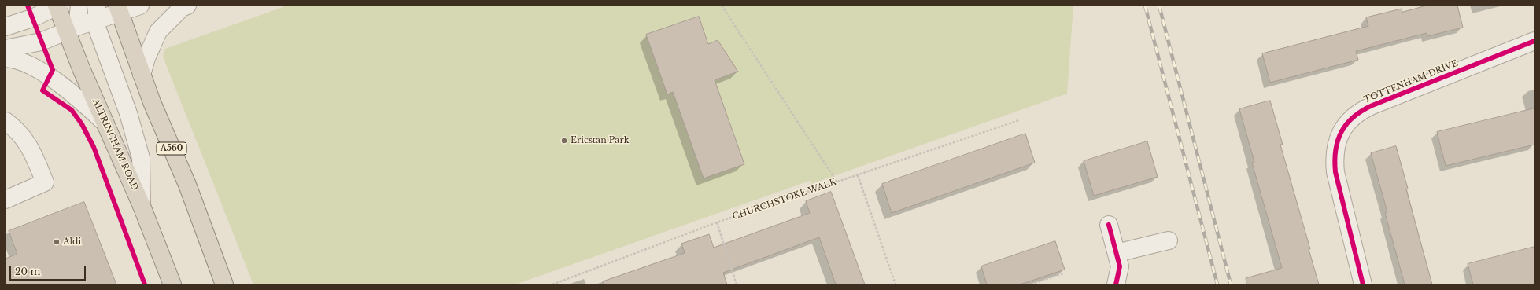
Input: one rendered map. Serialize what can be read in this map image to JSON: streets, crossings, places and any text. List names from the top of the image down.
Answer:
{
  "streets": {
    "highway": ["ALTRINCHAM ROAD", "A560"],
    "street": ["TOTTENHAM DRIVE"],
    "path": ["CHURCHSTOKE WALK"]
  },
  "places": ["Ericstan Park", "Aldi"],
  "scale_bar": "20 m"
}
